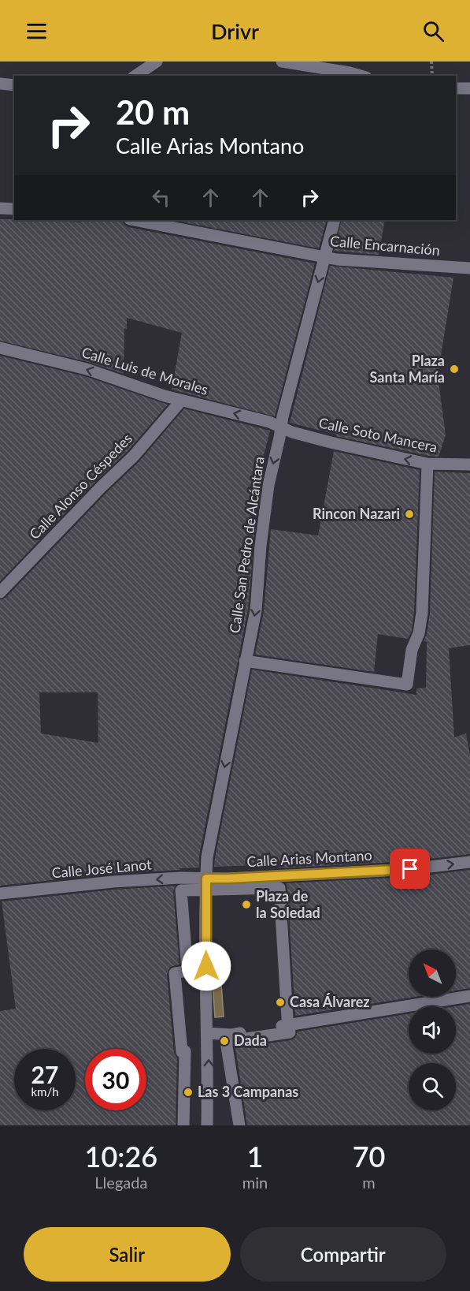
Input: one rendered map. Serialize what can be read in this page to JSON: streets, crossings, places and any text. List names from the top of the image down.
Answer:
{
  "streets": {
    "street": [
      "Calle Encarnación",
      "Calle Luis de Morales",
      "Calle Soto Mancera",
      "Calle Alonso Céspedes",
      "Calle San Pedro de Alcántara",
      "Calle Arias Montano",
      "Calle José Lanot"
    ]
  },
  "crossings": [
    ["Calle Encarnación", "Calle San Pedro de Alcántara"],
    ["Calle Luis de Morales", "Calle Soto Mancera"],
    ["Calle Luis de Morales", "Calle Alonso Céspedes"],
    ["Calle Luis de Morales", "Calle San Pedro de Alcántara"],
    ["Calle Soto Mancera", "Calle San Pedro de Alcántara"],
    ["Calle San Pedro de Alcántara", "Calle Arias Montano"],
    ["Calle San Pedro de Alcántara", "Calle José Lanot"],
    ["Calle Arias Montano", "Calle José Lanot"]
  ],
  "one_way": [
    "Calle Luis de Morales",
    "Calle Soto Mancera",
    "Calle San Pedro de Alcántara",
    "Calle Arias Montano",
    "Calle José Lanot"
  ],
  "places": [
    "Plaza Santa María",
    "Rincon Nazari",
    "Plaza de la Soledad",
    "Casa Álvarez",
    "Dada",
    "Las 3 Campanas"
  ],
  "north": "top left",
  "page": {
    "header": "Drivr",
    "turn": ["20 m", "Calle Arias Montano"],
    "speed": "27 km/h",
    "limit": "30",
    "eta": [
      "10:26",
      "Llegada",
      "1",
      "min",
      "70",
      "m"
    ],
    "buttons": ["Salir", "Compartir"]
  }
}
